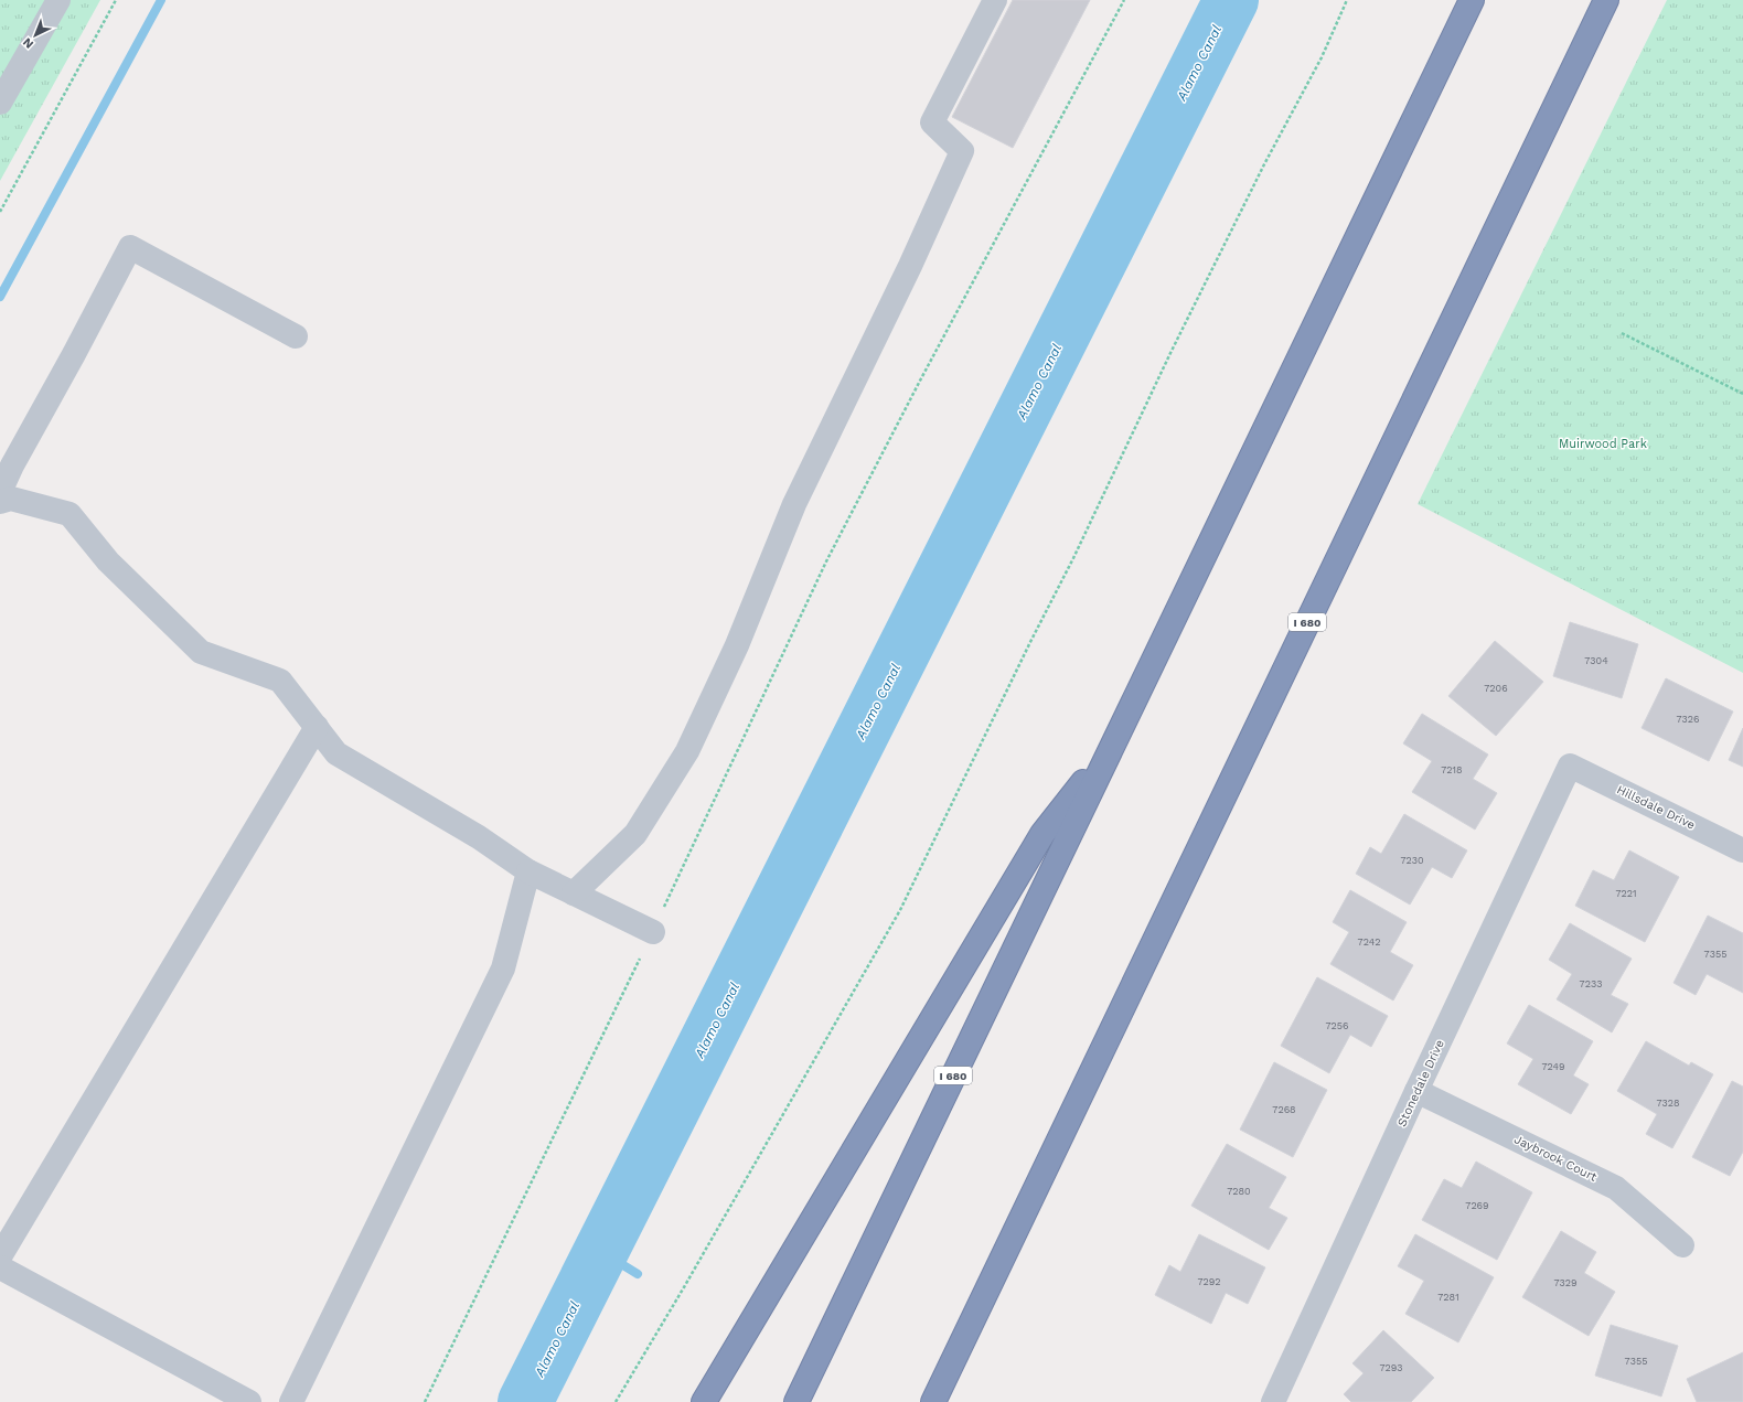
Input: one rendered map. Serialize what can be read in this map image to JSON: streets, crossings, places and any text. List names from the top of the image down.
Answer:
{
  "streets": {
    "highway": ["I 680"],
    "street": ["Hillsdale Drive", "Stonedale Drive", "Jaybrook Court"]
  },
  "crossings": [
    ["Hillsdale Drive", "Stonedale Drive"],
    ["Stonedale Drive", "Jaybrook Court"]
  ],
  "water": ["Alamo Canal"],
  "parks": ["Muirwood Park"],
  "house_numbers": [
    "7304",
    "7206",
    "7326",
    "7218",
    "7230",
    "7221",
    "7242",
    "7355",
    "7233",
    "7256",
    "7249",
    "7328",
    "7268",
    "7280",
    "7269",
    "7292",
    "7329",
    "7281",
    "7355",
    "7293"
  ],
  "north": "bottom left"
}
